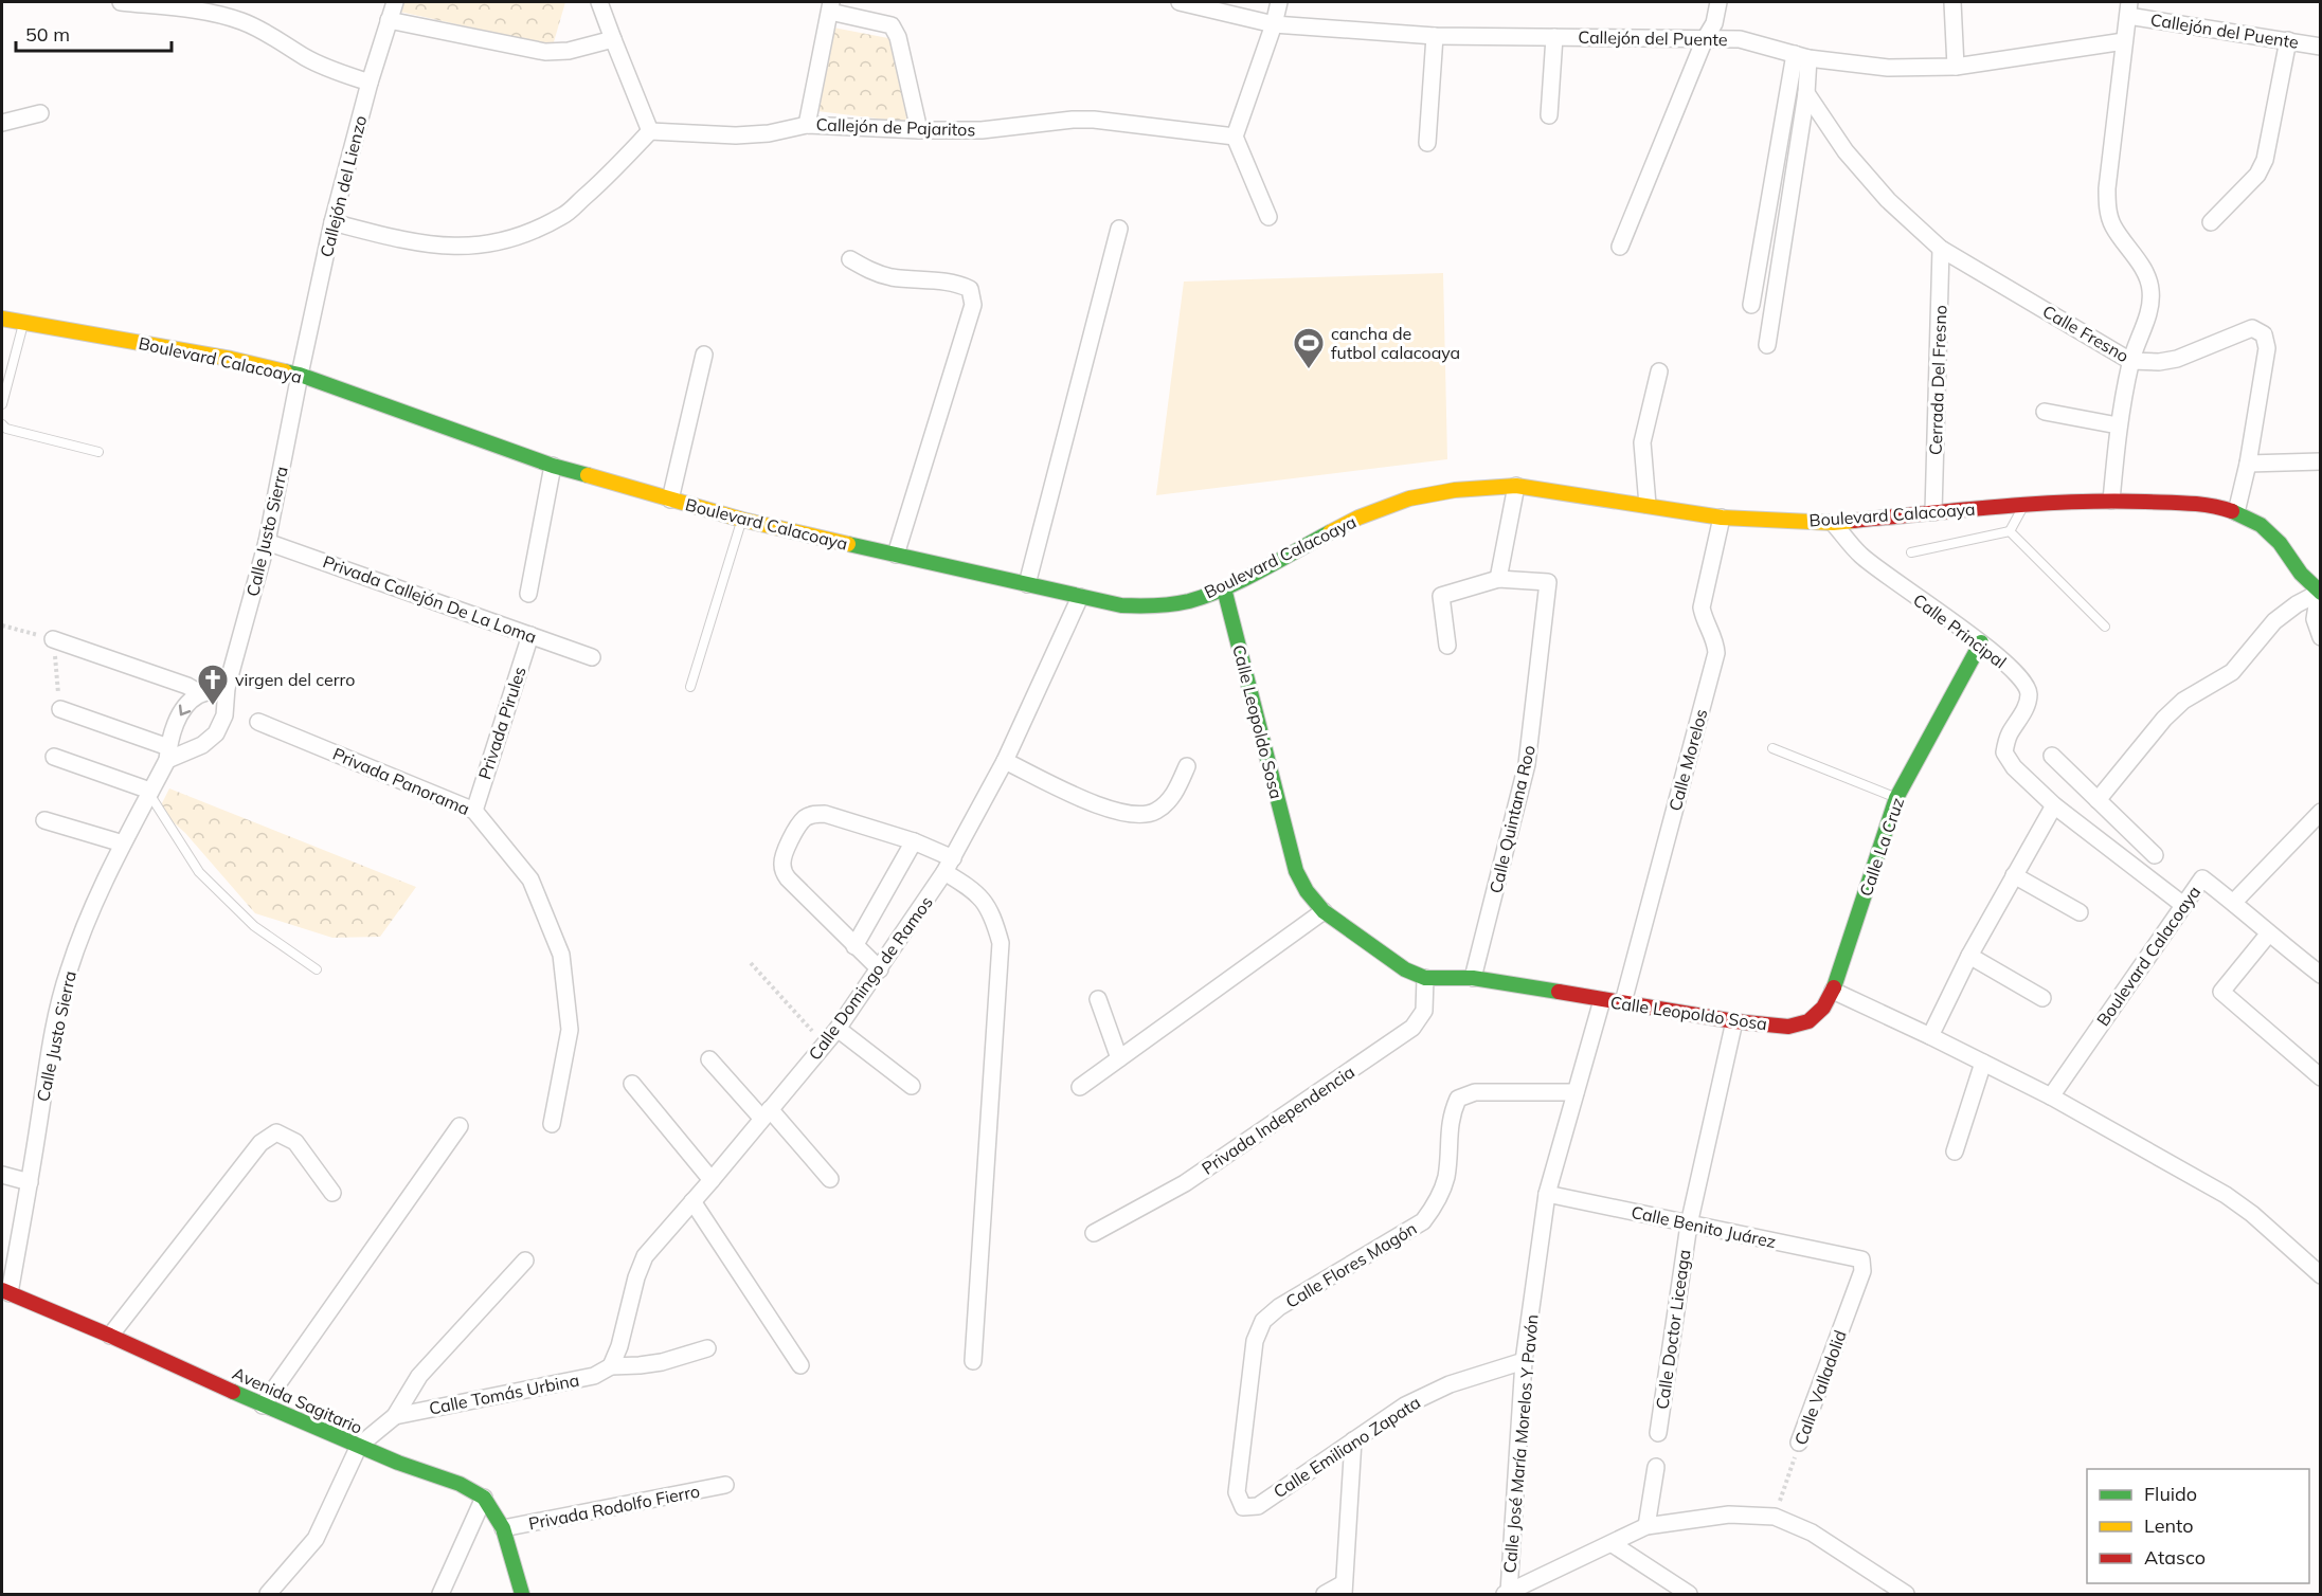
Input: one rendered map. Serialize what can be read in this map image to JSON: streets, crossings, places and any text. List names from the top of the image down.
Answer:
{
  "streets": {
    "street": [
      "Callejón del Puente",
      "Callejón de Pajaritos",
      "Callejón del Lienzo",
      "Calle Fresno",
      "Boulevard Calacoaya",
      "Cerrada Del Fresno",
      "Calle Justo Sierra",
      "Privada Callejón De La Loma",
      "Calle Principal",
      "Calle Leopoldo Sosa",
      "Privada Pirules",
      "Calle Morelos",
      "Privada Panorama",
      "Calle Quintana Roo",
      "Calle La Cruz",
      "Calle Domingo de Ramos",
      "Privada Independencia",
      "Calle Benito Juárez",
      "Calle Flores Magón",
      "Calle Doctor Liceaga",
      "Calle Valladolid",
      "Calle Tomás Urbina",
      "Avenida Sagitario",
      "Calle José María Morelos Y Pavón",
      "Calle Emiliano Zapata",
      "Privada Rodolfo Fierro"
    ]
  },
  "crossings": [
    ["Callejón del Lienzo", "Boulevard Calacoaya"],
    ["Callejón del Lienzo", "Calle Justo Sierra"],
    ["Calle Fresno", "Boulevard Calacoaya"],
    ["Calle Fresno", "Cerrada Del Fresno"],
    ["Boulevard Calacoaya", "Cerrada Del Fresno"],
    ["Boulevard Calacoaya", "Calle Justo Sierra"],
    ["Boulevard Calacoaya", "Calle Principal"],
    ["Boulevard Calacoaya", "Calle Leopoldo Sosa"],
    ["Boulevard Calacoaya", "Calle Morelos"],
    ["Boulevard Calacoaya", "Calle Domingo de Ramos"],
    ["Calle Justo Sierra", "Privada Callejón De La Loma"],
    ["Calle Justo Sierra", "Avenida Sagitario"],
    ["Privada Callejón De La Loma", "Privada Pirules"],
    ["Calle Principal", "Calle La Cruz"],
    ["Calle Leopoldo Sosa", "Calle Morelos"],
    ["Calle Leopoldo Sosa", "Calle Quintana Roo"],
    ["Calle Leopoldo Sosa", "Calle La Cruz"],
    ["Calle Leopoldo Sosa", "Privada Independencia"],
    ["Calle Leopoldo Sosa", "Calle Doctor Liceaga"],
    ["Calle Leopoldo Sosa", "Calle José María Morelos Y Pavón"],
    ["Privada Pirules", "Privada Panorama"],
    ["Calle Domingo de Ramos", "Calle Tomás Urbina"],
    ["Calle Benito Juárez", "Calle Doctor Liceaga"],
    ["Calle Benito Juárez", "Calle Valladolid"],
    ["Calle Benito Juárez", "Calle José María Morelos Y Pavón"],
    ["Calle Flores Magón", "Calle José María Morelos Y Pavón"],
    ["Calle Flores Magón", "Calle Emiliano Zapata"],
    ["Avenida Sagitario", "Privada Rodolfo Fierro"],
    ["Calle José María Morelos Y Pavón", "Calle Emiliano Zapata"]
  ],
  "places": {
    "sports": ["cancha de futbol calacoaya"],
    "church": ["virgen del cerro"]
  },
  "legend": ["Fluido", "Lento", "Atasco"],
  "scale_bar": "50 m"
}
